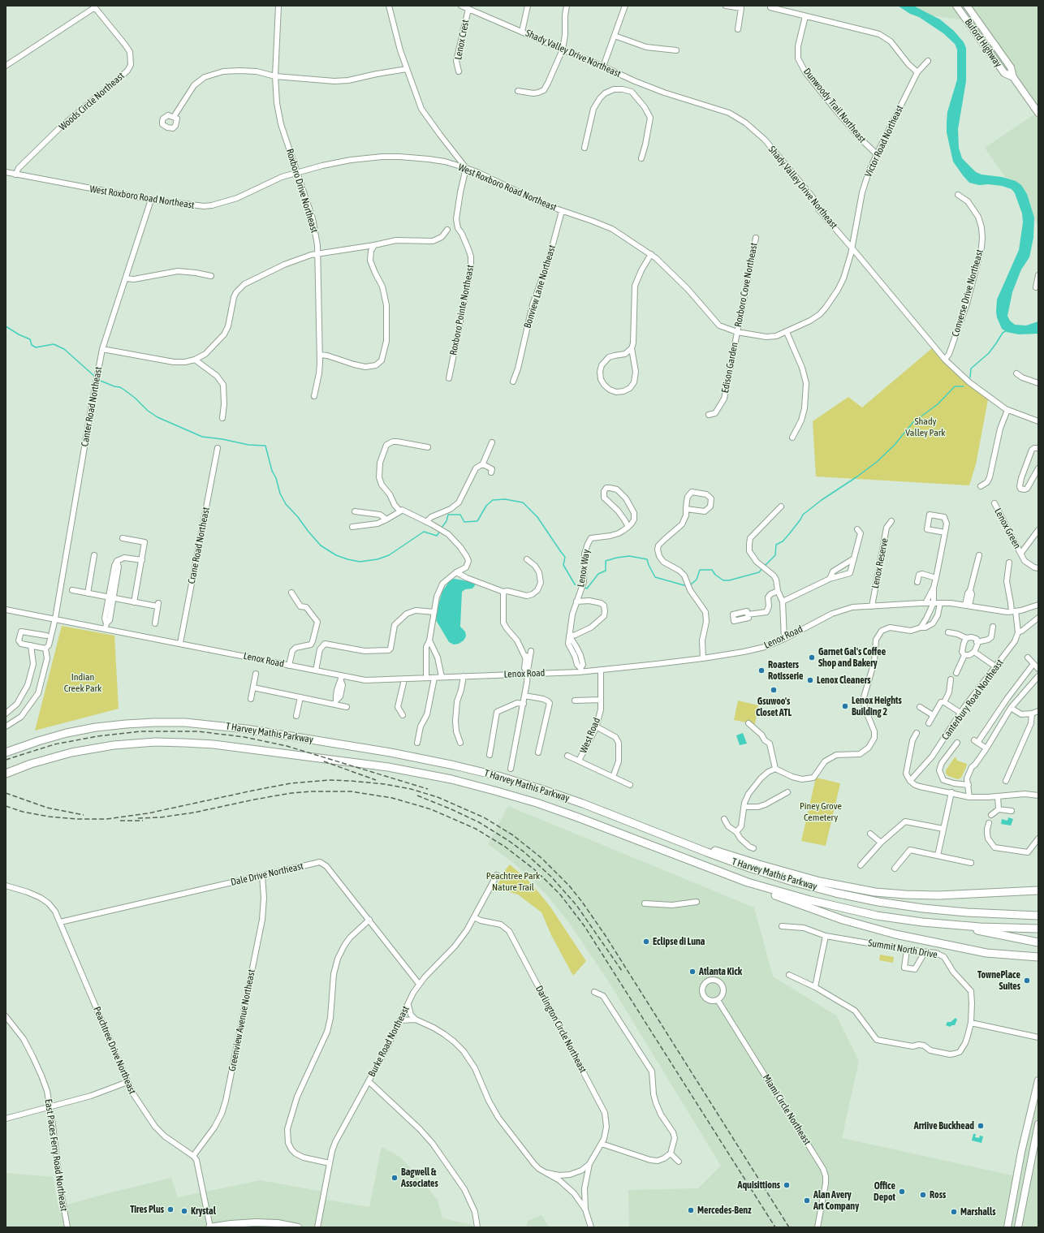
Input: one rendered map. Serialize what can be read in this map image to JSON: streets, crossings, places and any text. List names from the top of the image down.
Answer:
{
  "streets": {
    "highway": ["T Harvey Mathis Parkway"],
    "main road": ["Buford Highway"],
    "street": [
      "Lenox Crest",
      "Shady Valley Drive Northeast",
      "Woods Circle Northeast",
      "Dunwoody Trail Northeast",
      "Victor Road Northeast",
      "West Roxboro Road Northeast",
      "Roxboro Drive Northeast",
      "Roxboro Cove Northeast",
      "Bonview Lane Northeast",
      "Converse Drive Northeast",
      "Roxboro Pointe Northeast",
      "Edison Garden",
      "Canter Road Northeast",
      "Lenox Green",
      "Crane Road Northeast",
      "Lenox Reserve",
      "Lenox Way",
      "Lenox Road",
      "Canterbury Road Northeast",
      "West Road",
      "Dale Drive Northeast",
      "Summit North Drive",
      "Greenview Avenue Northeast",
      "Darlington Circle Northeast",
      "Burke Road Northeast",
      "Peachtree Drive Northeast",
      "Miami Circle Northeast",
      "East Paces Ferry Road Northeast"
    ]
  },
  "crossings": [
    ["Lenox Crest", "Shady Valley Drive Northeast"],
    ["Shady Valley Drive Northeast", "Victor Road Northeast"],
    ["Shady Valley Drive Northeast", "West Roxboro Road Northeast"],
    ["Shady Valley Drive Northeast", "Converse Drive Northeast"],
    ["Woods Circle Northeast", "West Roxboro Road Northeast"],
    ["Dunwoody Trail Northeast", "Victor Road Northeast"],
    ["Victor Road Northeast", "West Roxboro Road Northeast"],
    ["West Roxboro Road Northeast", "Roxboro Drive Northeast"],
    ["West Roxboro Road Northeast", "Roxboro Cove Northeast"],
    ["West Roxboro Road Northeast", "Bonview Lane Northeast"],
    ["West Roxboro Road Northeast", "Roxboro Pointe Northeast"],
    ["West Roxboro Road Northeast", "Edison Garden"],
    ["West Roxboro Road Northeast", "Canter Road Northeast"],
    ["Roxboro Cove Northeast", "Edison Garden"],
    ["Canter Road Northeast", "Lenox Road"],
    ["Crane Road Northeast", "Lenox Road"],
    ["Lenox Reserve", "Lenox Road"],
    ["Lenox Way", "Lenox Road"],
    ["Lenox Road", "West Road"],
    ["Dale Drive Northeast", "Greenview Avenue Northeast"],
    ["Dale Drive Northeast", "Burke Road Northeast"],
    ["Dale Drive Northeast", "Peachtree Drive Northeast"],
    ["Greenview Avenue Northeast", "Peachtree Drive Northeast"],
    ["Darlington Circle Northeast", "Burke Road Northeast"]
  ],
  "parks": [
    "Shady Valley Park",
    "Indian Creek Park",
    "Piney Grove Cemetery",
    "Peachtree Park Nature Trail"
  ],
  "places": [
    "Garnet Gal's Coffee Shop and Bakery",
    "Roasters Rotisserie",
    "Lenox Cleaners",
    "Gsuwoo's Closet ATL",
    "Lenox Heights Building 2",
    "Eclipse di Luna",
    "Atlanta Kick",
    "TownePlace Suites",
    "Arriive Buckhead",
    "Bagwell & Associates",
    "Aquisittions",
    "Office Depot",
    "Ross",
    "Alan Avery Art Company",
    "Tires Plus",
    "Mercedes-Benz",
    "Krystal",
    "Marshalls"
  ]
}
